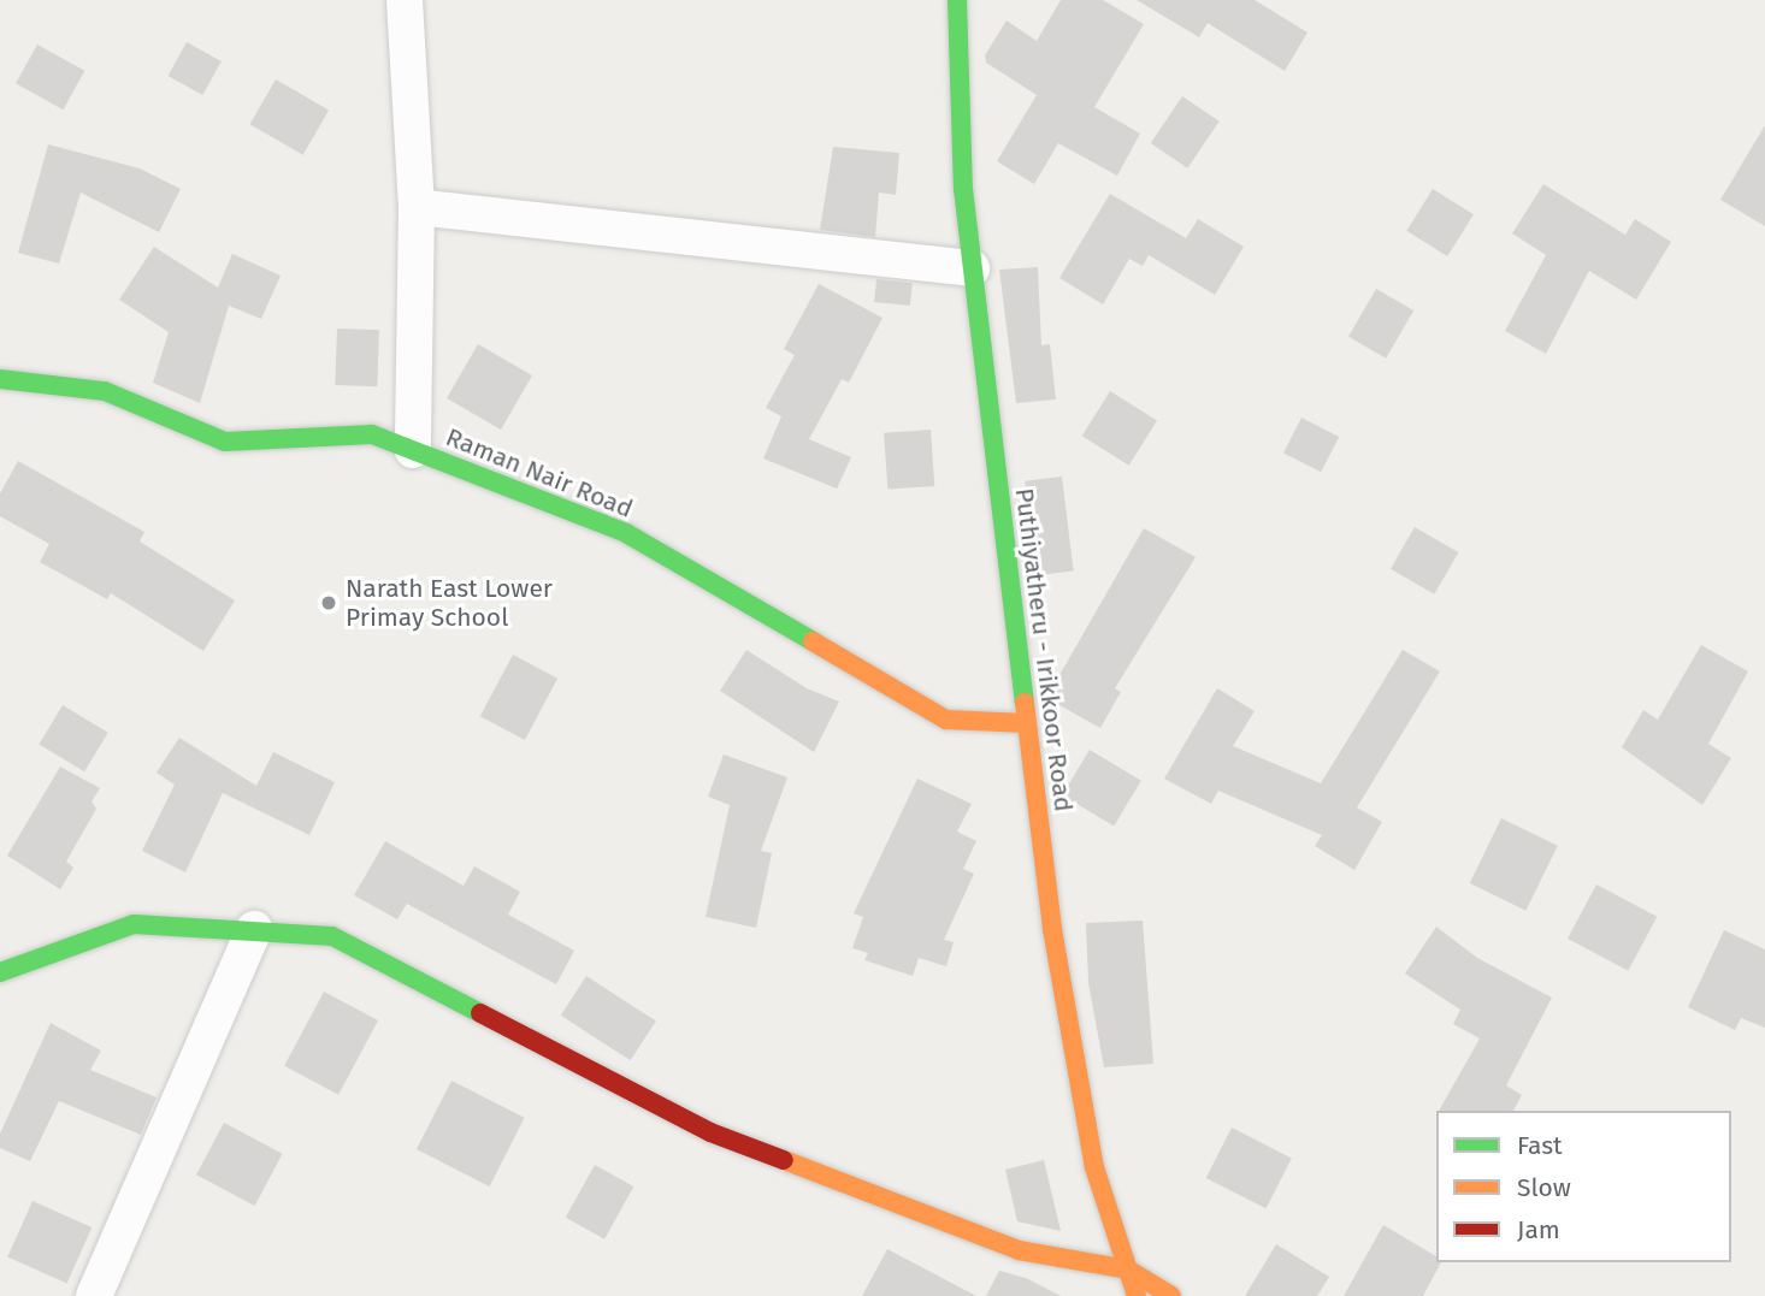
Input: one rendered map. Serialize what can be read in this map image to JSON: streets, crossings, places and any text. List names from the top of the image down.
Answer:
{
  "streets": {
    "street": ["Raman Nair Road", "Puthiyatheru - Irikkoor Road"]
  },
  "crossings": [
    ["Raman Nair Road", "Puthiyatheru - Irikkoor Road"]
  ],
  "places": ["Narath East Lower Primay School"],
  "legend": ["Fast", "Slow", "Jam"]
}
